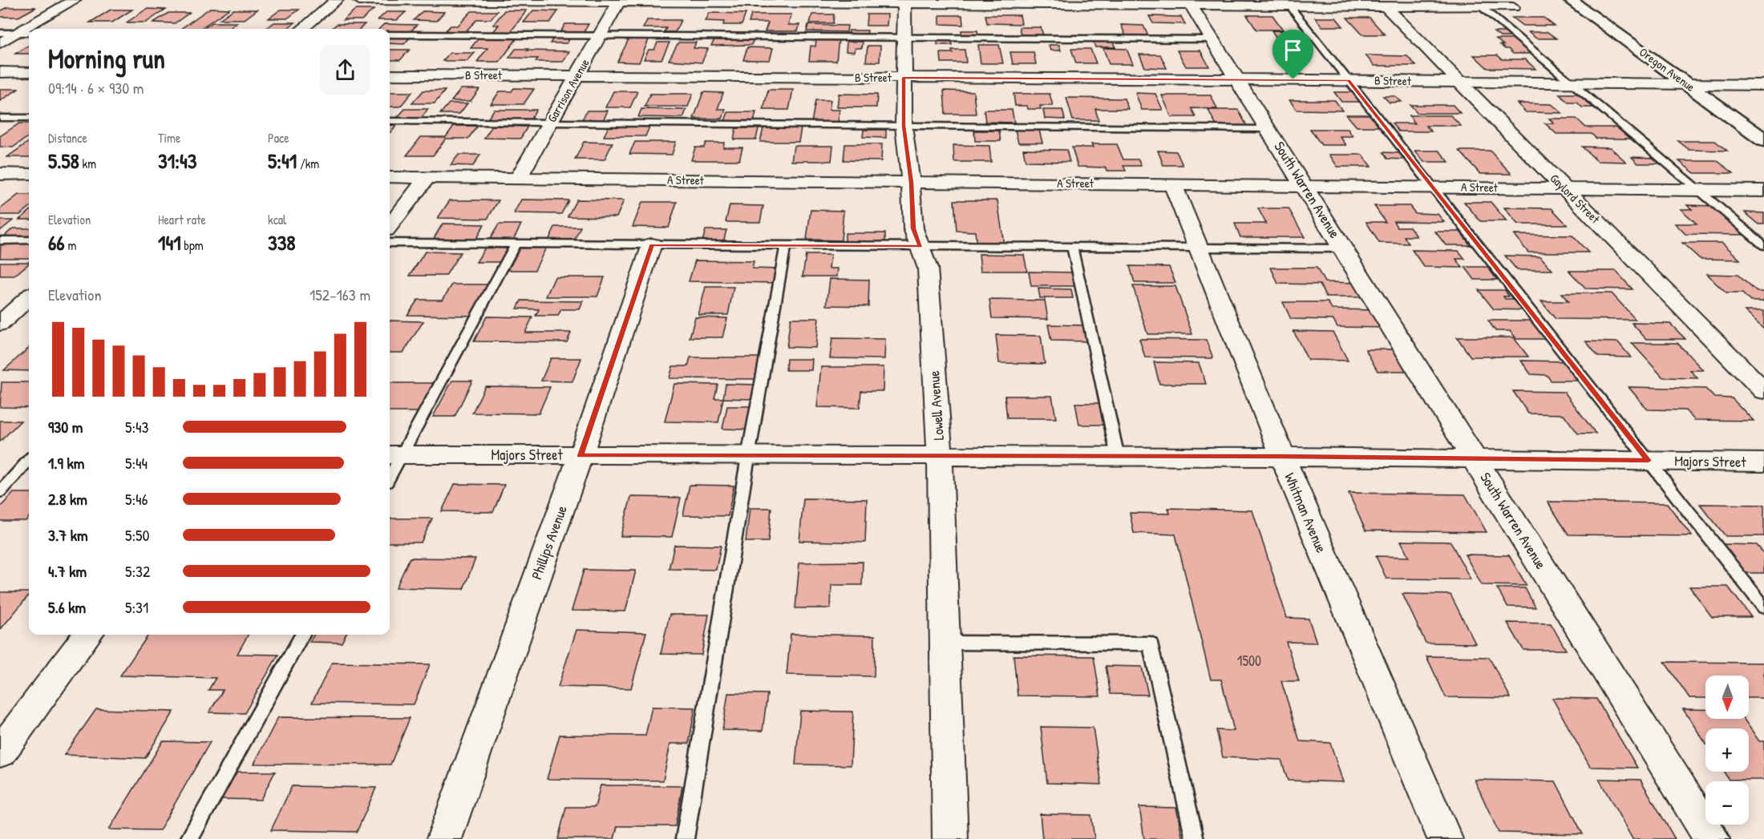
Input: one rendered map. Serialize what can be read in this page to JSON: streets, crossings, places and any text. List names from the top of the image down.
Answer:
{
  "streets": {
    "street": [
      "Oregon Avenue",
      "B Street",
      "Garrison Avenue",
      "A Street",
      "South Warren Avenue",
      "Gaylord Street",
      "Lowell Avenue",
      "Majors Street",
      "Whitman Avenue",
      "Phillips Avenue"
    ]
  },
  "crossings": [
    ["Oregon Avenue", "B Street"],
    ["B Street", "Garrison Avenue"],
    ["B Street", "South Warren Avenue"],
    ["B Street", "Gaylord Street"],
    ["B Street", "Lowell Avenue"],
    ["Garrison Avenue", "A Street"],
    ["A Street", "South Warren Avenue"],
    ["A Street", "Gaylord Street"],
    ["A Street", "Lowell Avenue"],
    ["A Street", "Whitman Avenue"],
    ["South Warren Avenue", "Majors Street"],
    ["Lowell Avenue", "Majors Street"],
    ["Majors Street", "Whitman Avenue"],
    ["Majors Street", "Phillips Avenue"]
  ],
  "house_numbers": ["1500"],
  "north": "bottom",
  "page": {
    "heading": ["Morning run", "09:14 · 6 × 930 m"],
    "stats": [
      ["Distance", "5.58 km"],
      ["Time", "31:43"],
      ["Pace", "5:41 /km"],
      ["Elevation", "66 m"],
      ["Heart rate", "141 bpm"],
      ["kcal", "338"]
    ],
    "chart": ["Elevation", "152–163 m"],
    "list": [
      {
        "name": "930 m",
        "note": "5:43"
      },
      {
        "name": "1.9 km",
        "note": "5:44"
      },
      {
        "name": "2.8 km",
        "note": "5:46"
      },
      {
        "name": "3.7 km",
        "note": "5:50"
      },
      {
        "name": "4.7 km",
        "note": "5:32"
      },
      {
        "name": "5.6 km",
        "note": "5:31"
      }
    ],
    "map_buttons": ["+", "−"]
  }
}
